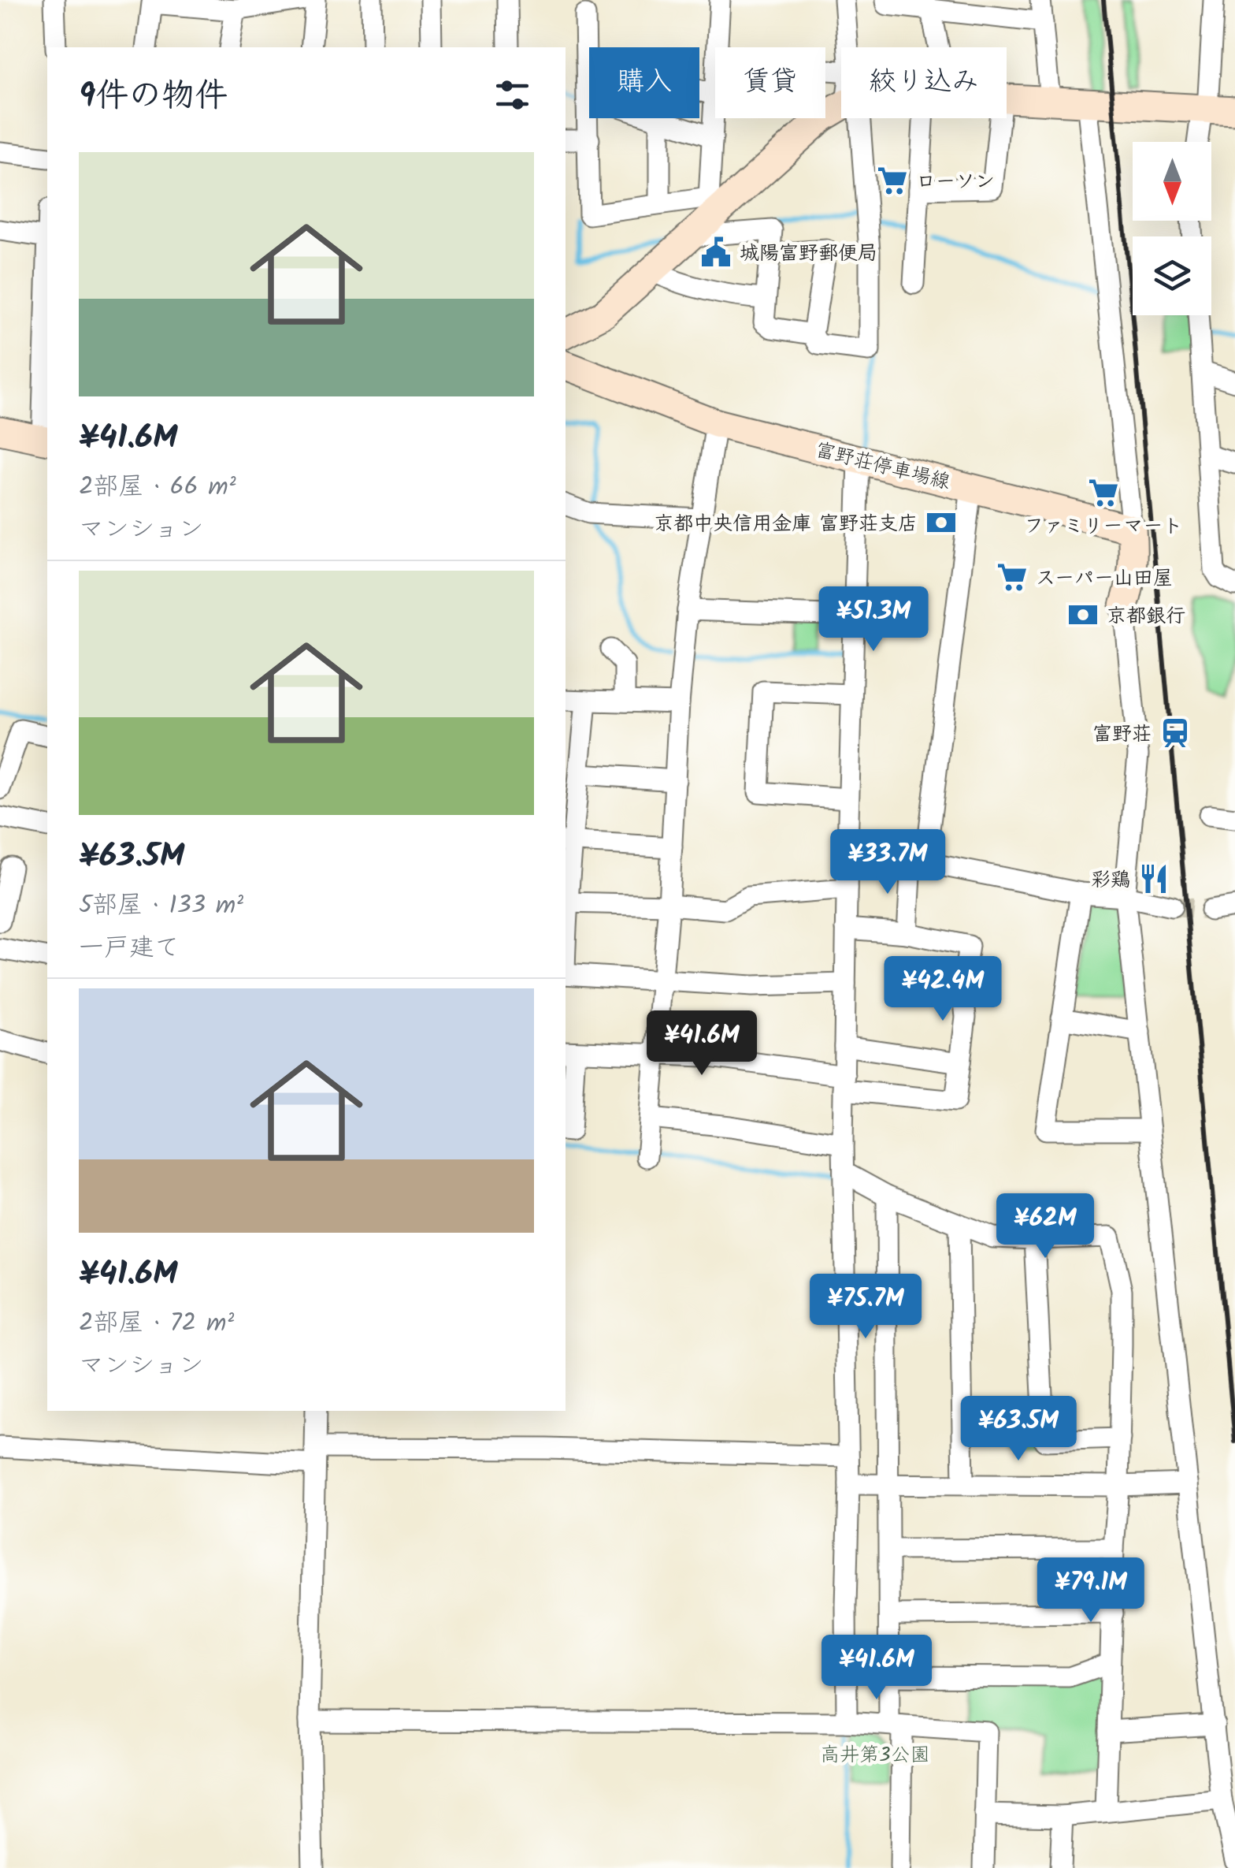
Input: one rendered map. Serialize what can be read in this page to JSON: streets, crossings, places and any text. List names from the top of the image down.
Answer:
{
  "streets": {
    "main road": ["富野荘停車場線"]
  },
  "parks": ["高井第3公園"],
  "places": {
    "supermarket": ["ローソン", "ファミリーマート", "スーパー山田屋"],
    "public building": ["城陽富野郵便局"],
    "bank": ["京都中央信用金庫 富野荘支店", "京都銀行"],
    "station": ["富野荘"],
    "restaurant": ["彩鶏"]
  },
  "north": "bottom",
  "page": {
    "chip": ["購入", "賃貸", "絞り込み"],
    "heading": "9件の物件",
    "list": [
      {
        "name": "¥41.6M",
        "note": "2部屋 · 66 m² · マンション"
      },
      {
        "name": "¥63.5M",
        "note": "5部屋 · 133 m² · 一戸建て"
      },
      {
        "name": "¥41.6M",
        "note": "2部屋 · 72 m² · マンション"
      }
    ],
    "price": [
      "¥51.3M",
      "¥33.7M",
      "¥42.4M",
      "¥41.6M",
      "¥62M",
      "¥75.7M",
      "¥63.5M",
      "¥79.1M",
      "¥41.6M"
    ]
  }
}
